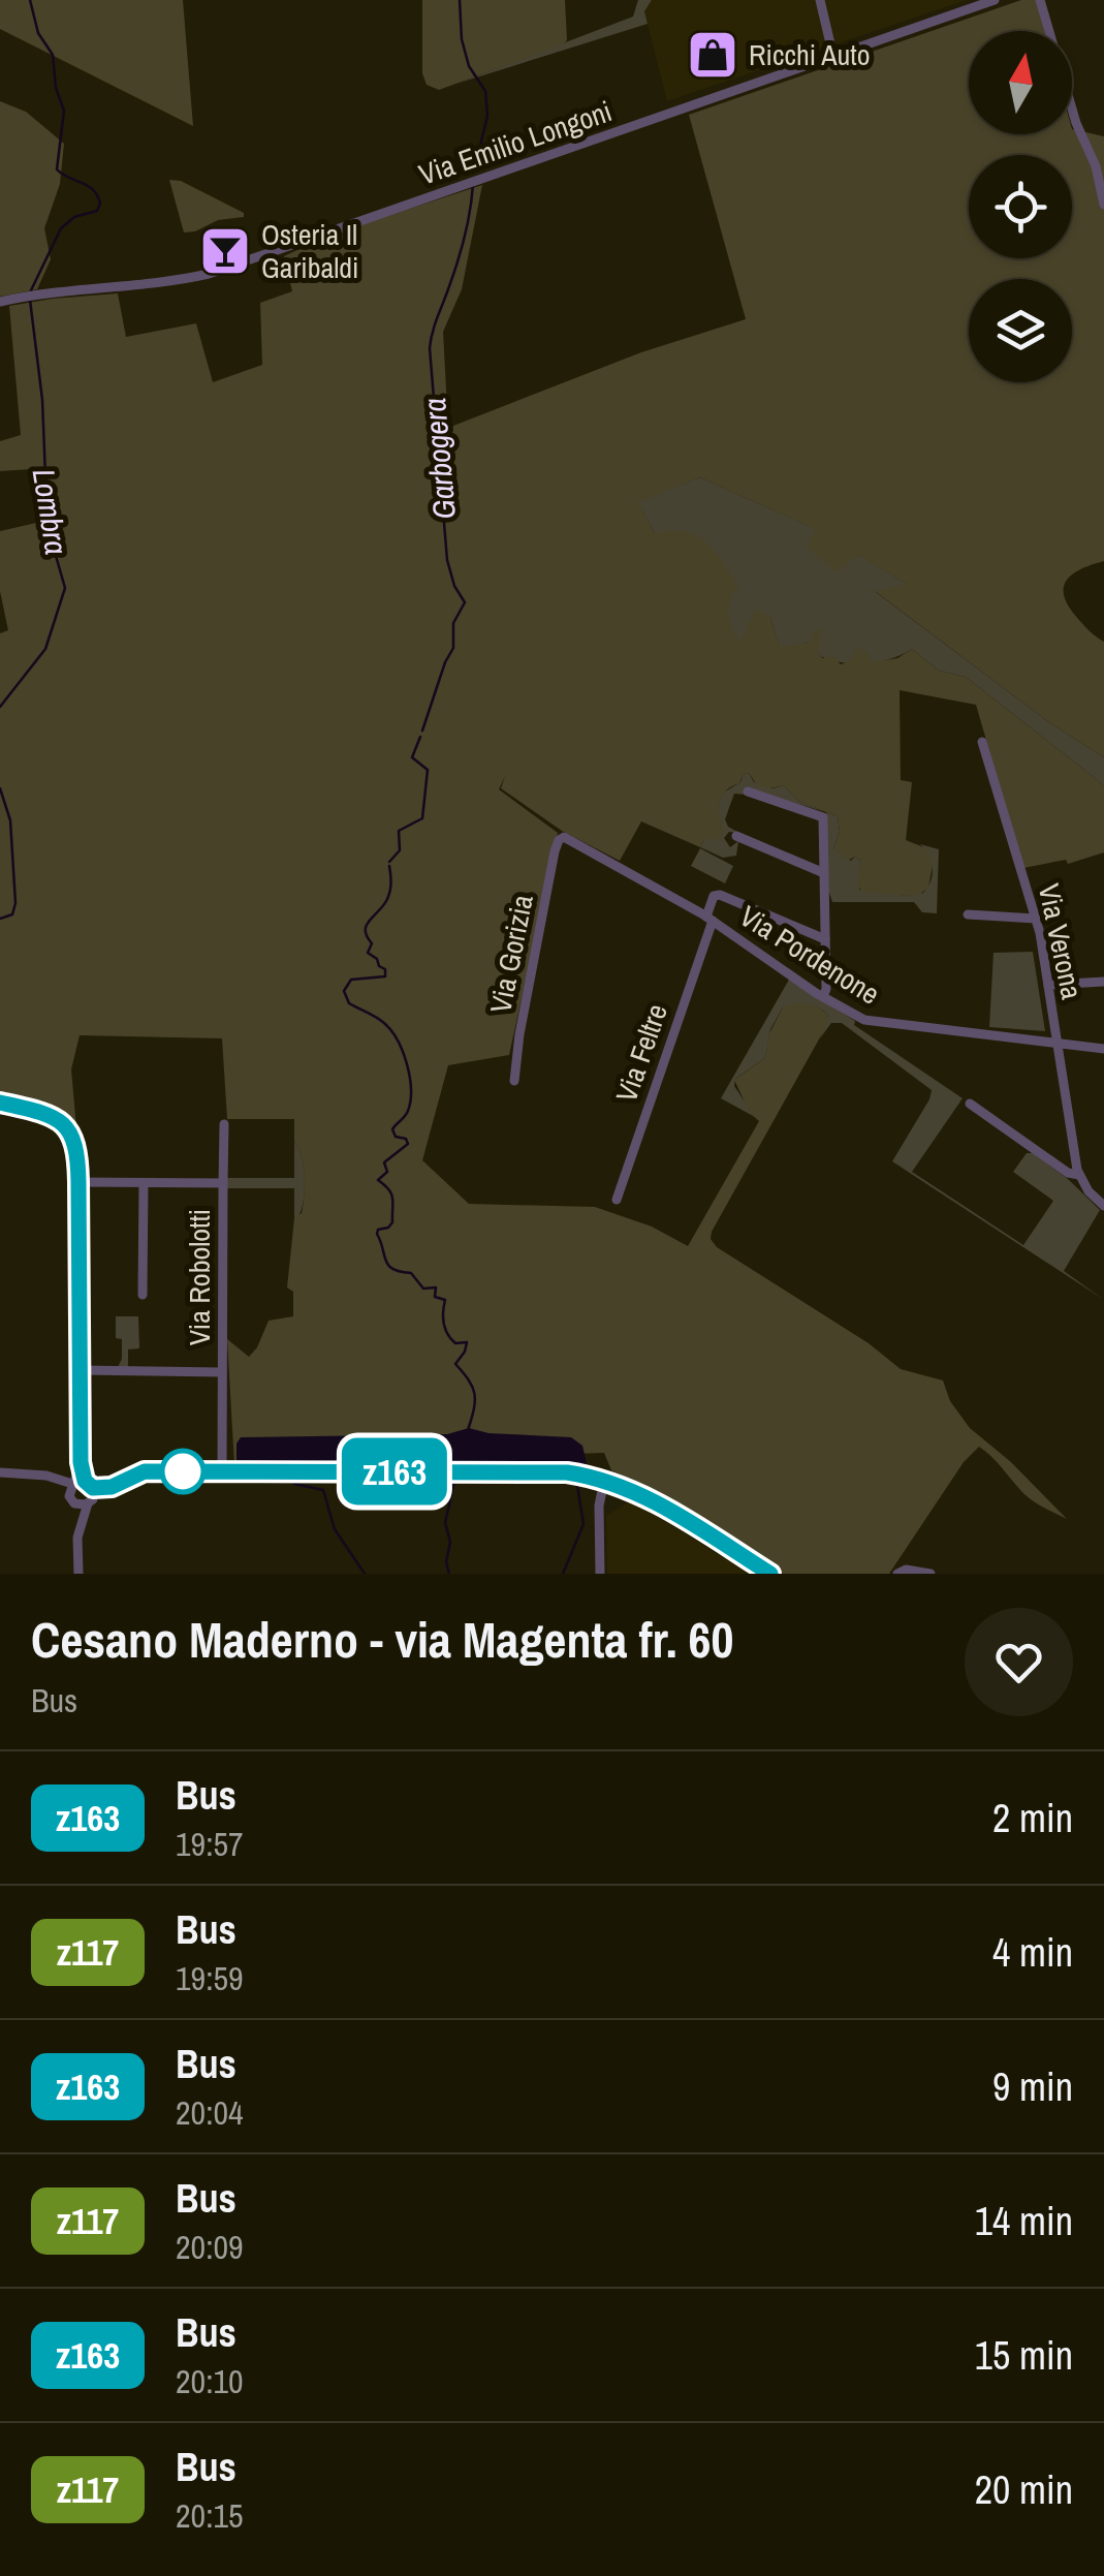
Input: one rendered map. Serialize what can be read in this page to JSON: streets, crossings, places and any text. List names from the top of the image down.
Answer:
{
  "streets": {
    "street": [
      "Via Emilio Longoni",
      "Via Verona",
      "Via Gorizia",
      "Via Pordenone",
      "Via Feltre",
      "Via Robolotti"
    ]
  },
  "crossings": [
    ["Via Verona", "Via Pordenone"],
    ["Via Gorizia", "Via Pordenone"],
    ["Via Pordenone", "Via Feltre"]
  ],
  "water": ["Garbogera", "Lombra"],
  "places": {
    "shop": ["Ricchi Auto"],
    "bar": ["Osteria Il Garibaldi"]
  },
  "lines": ["bus line z163"],
  "north": "top",
  "page": {
    "on_map": "z163",
    "heading": ["Cesano Maderno - via Magenta fr. 60", "Bus"],
    "list": [
      {
        "mark": "z163",
        "name": "Bus",
        "note": "19:57",
        "value": "2 min"
      },
      {
        "mark": "z117",
        "name": "Bus",
        "note": "19:59",
        "value": "4 min"
      },
      {
        "mark": "z163",
        "name": "Bus",
        "note": "20:04",
        "value": "9 min"
      },
      {
        "mark": "z117",
        "name": "Bus",
        "note": "20:09",
        "value": "14 min"
      },
      {
        "mark": "z163",
        "name": "Bus",
        "note": "20:10",
        "value": "15 min"
      },
      {
        "mark": "z117",
        "name": "Bus",
        "note": "20:15",
        "value": "20 min"
      }
    ]
  }
}
